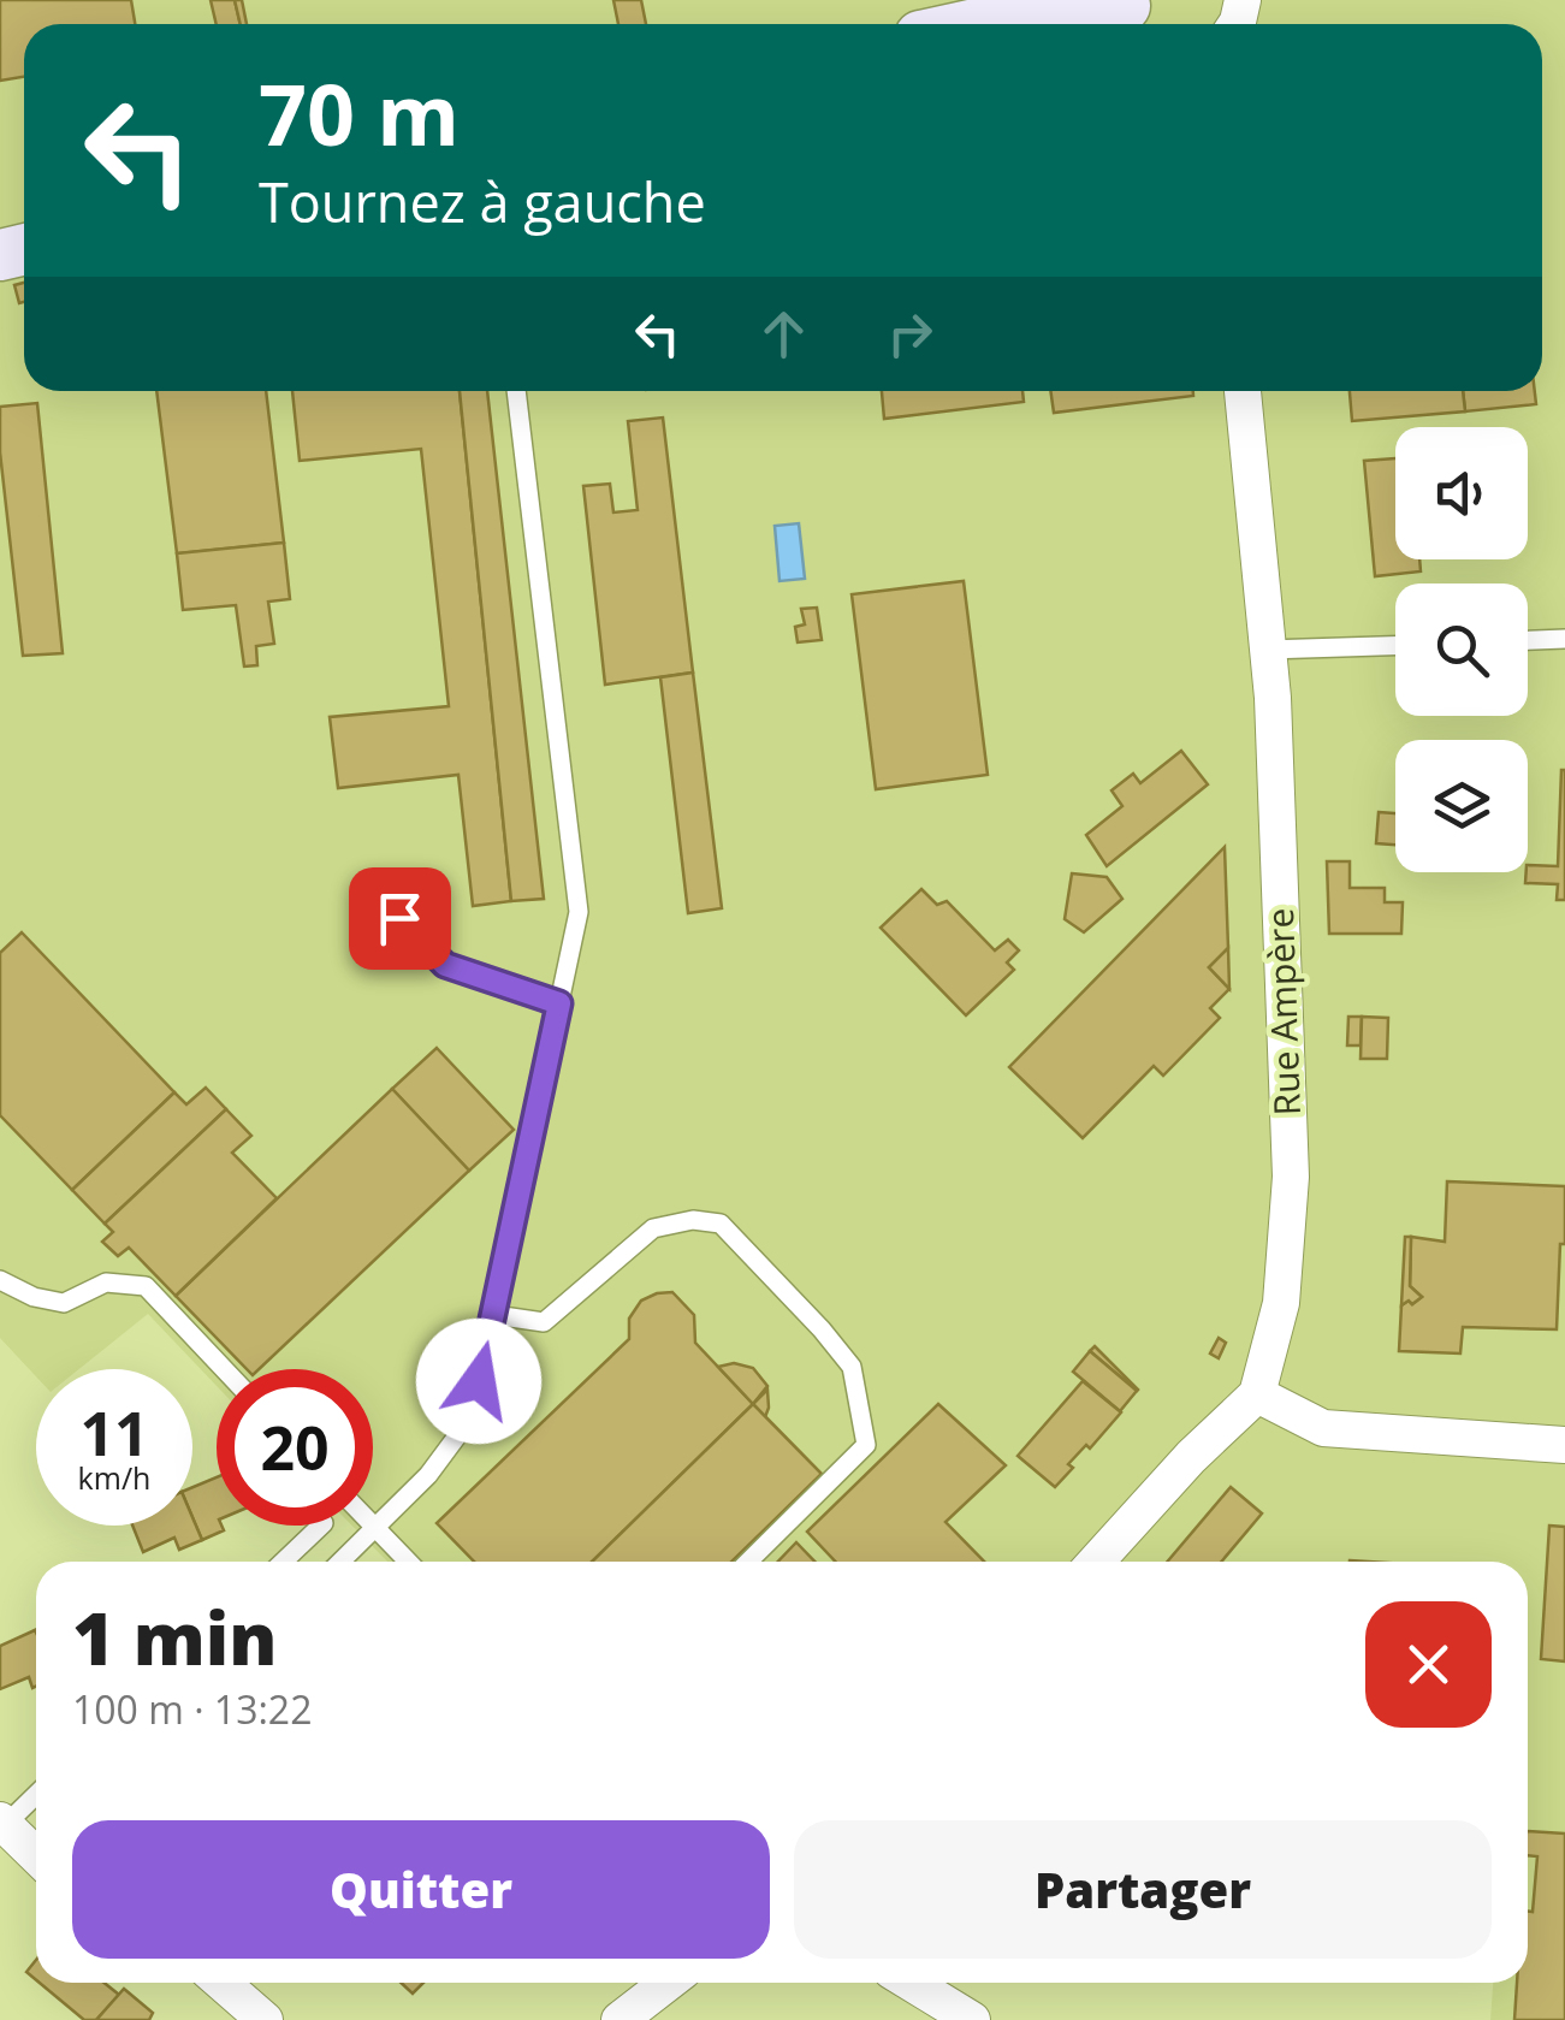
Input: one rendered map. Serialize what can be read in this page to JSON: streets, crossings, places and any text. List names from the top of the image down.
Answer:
{
  "streets": {
    "street": ["Rue Ampère"]
  },
  "page": {
    "turn": ["70 m", "Tournez à gauche"],
    "speed": "11 km/h",
    "limit": "20",
    "heading": ["1 min", "100 m · 13:22"],
    "buttons": ["Quitter", "Partager"]
  }
}
